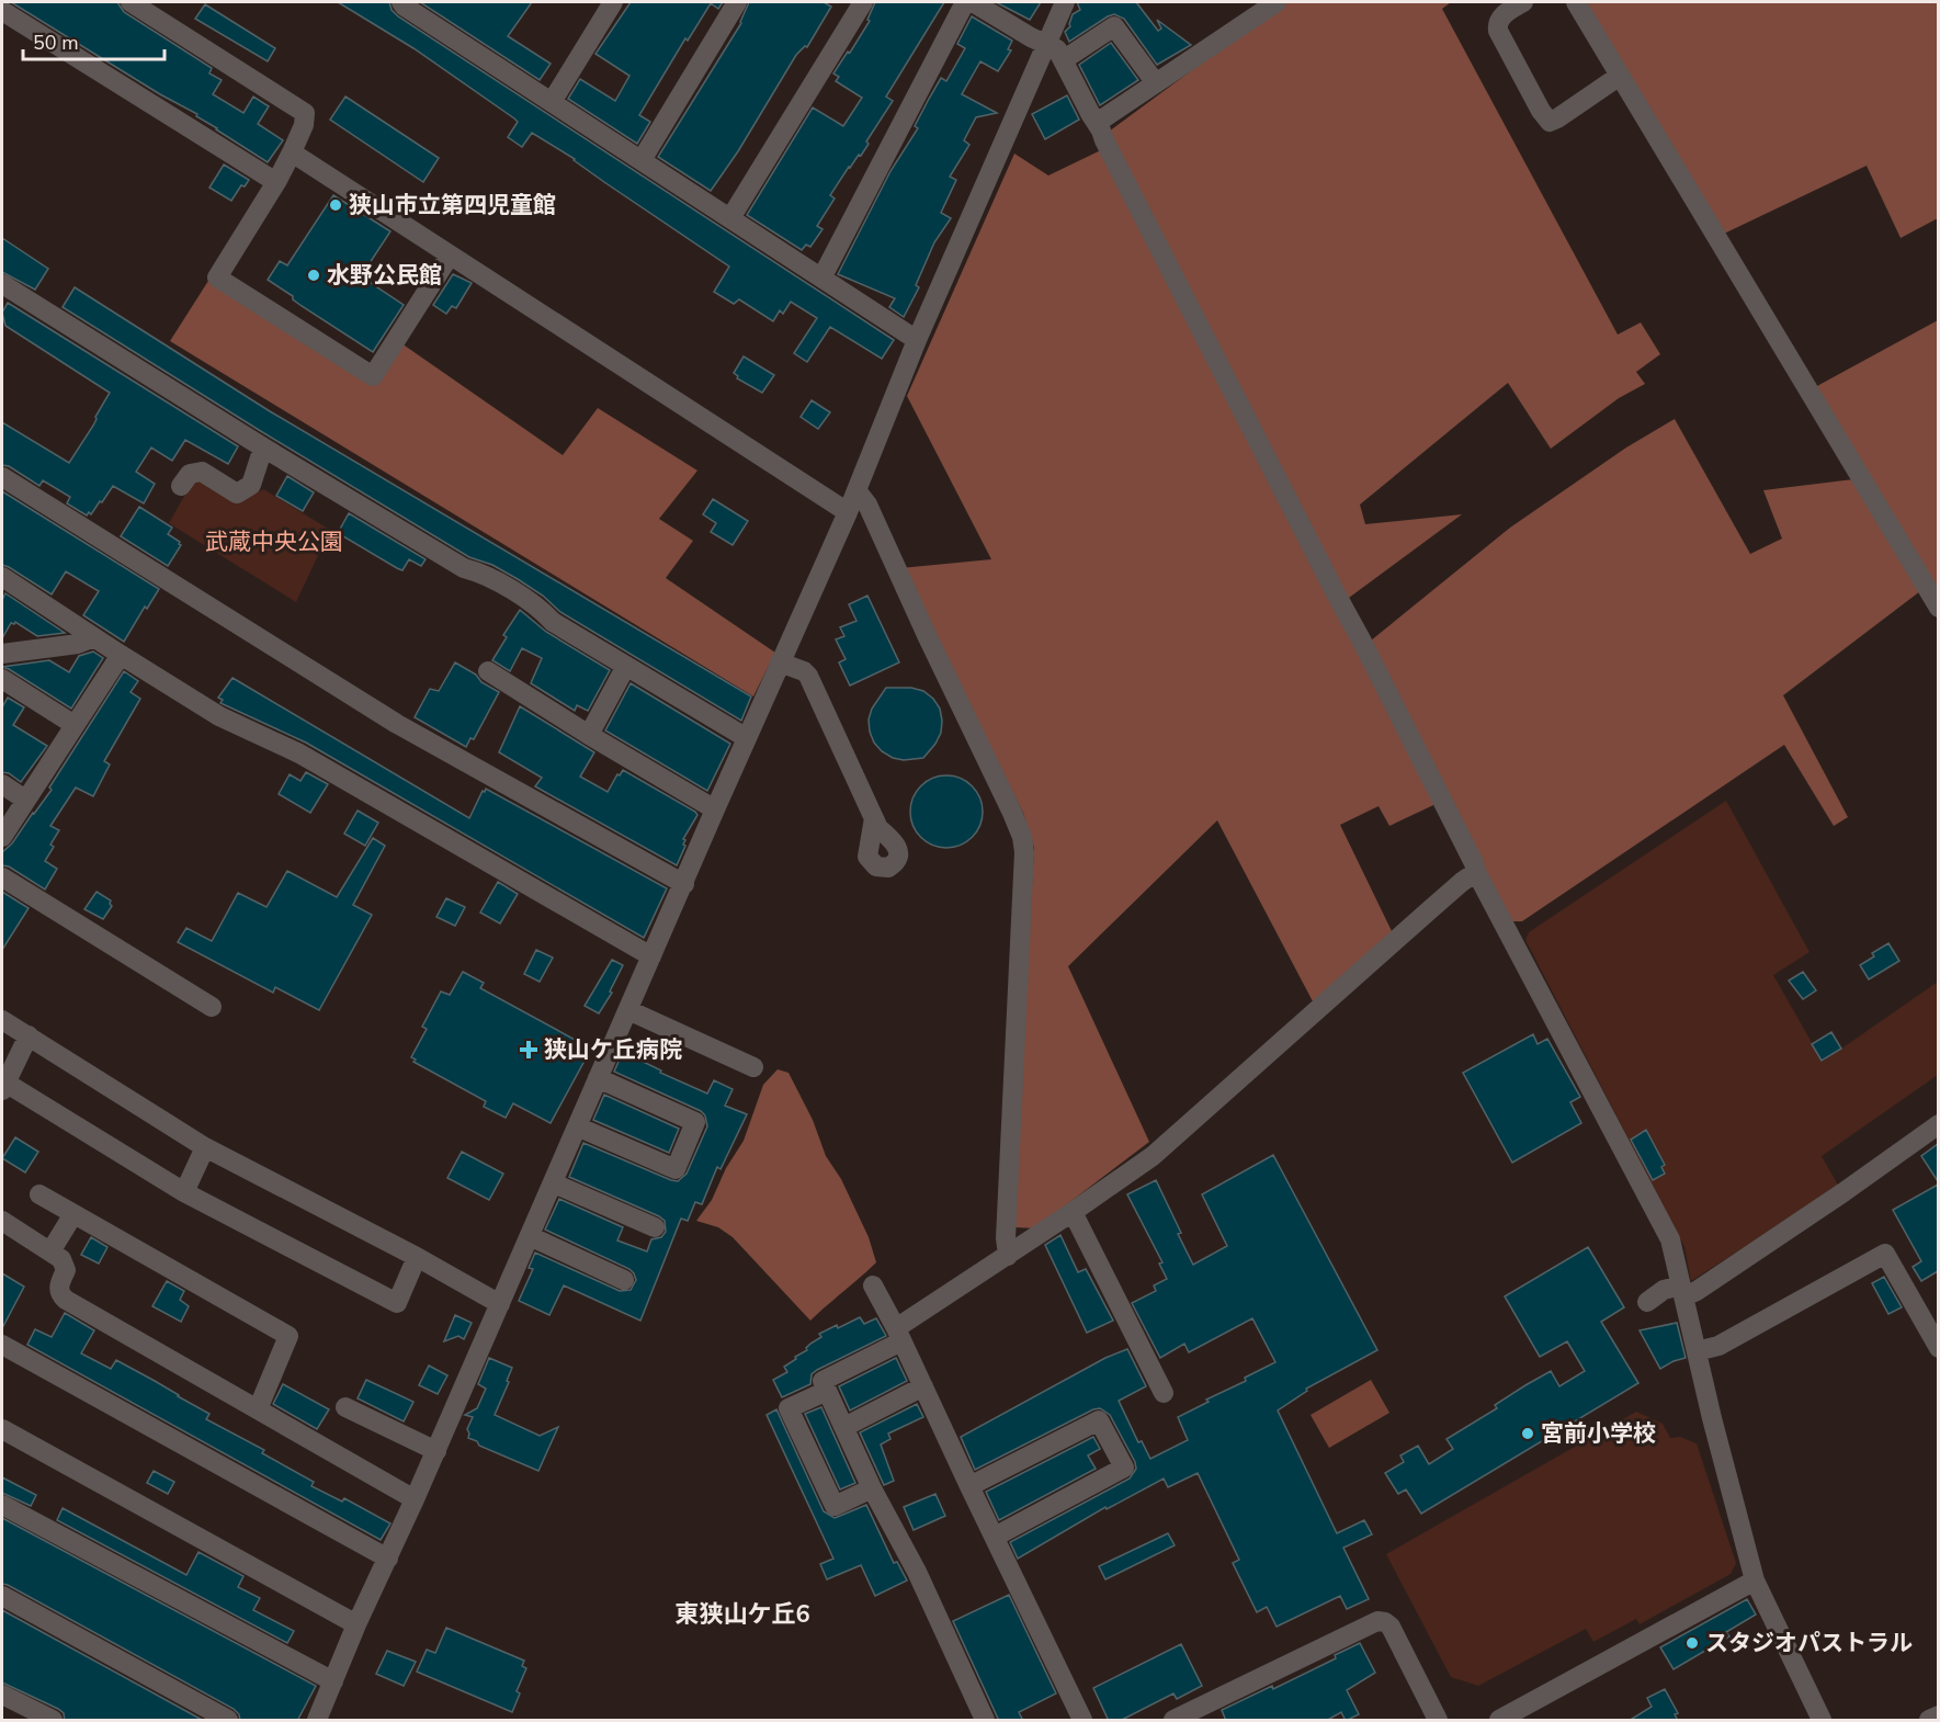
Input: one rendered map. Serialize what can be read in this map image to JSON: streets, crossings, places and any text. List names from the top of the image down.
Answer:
{
  "districts": ["東狭山ケ丘6"],
  "parks": ["武蔵中央公園"],
  "places": {
    "other": [
      "狭山市立第四児童館",
      "水野公民館",
      "宮前小学校",
      "スタジオパストラル"
    ],
    "health": ["狭山ケ丘病院"]
  },
  "scale_bar": "50 m"
}
